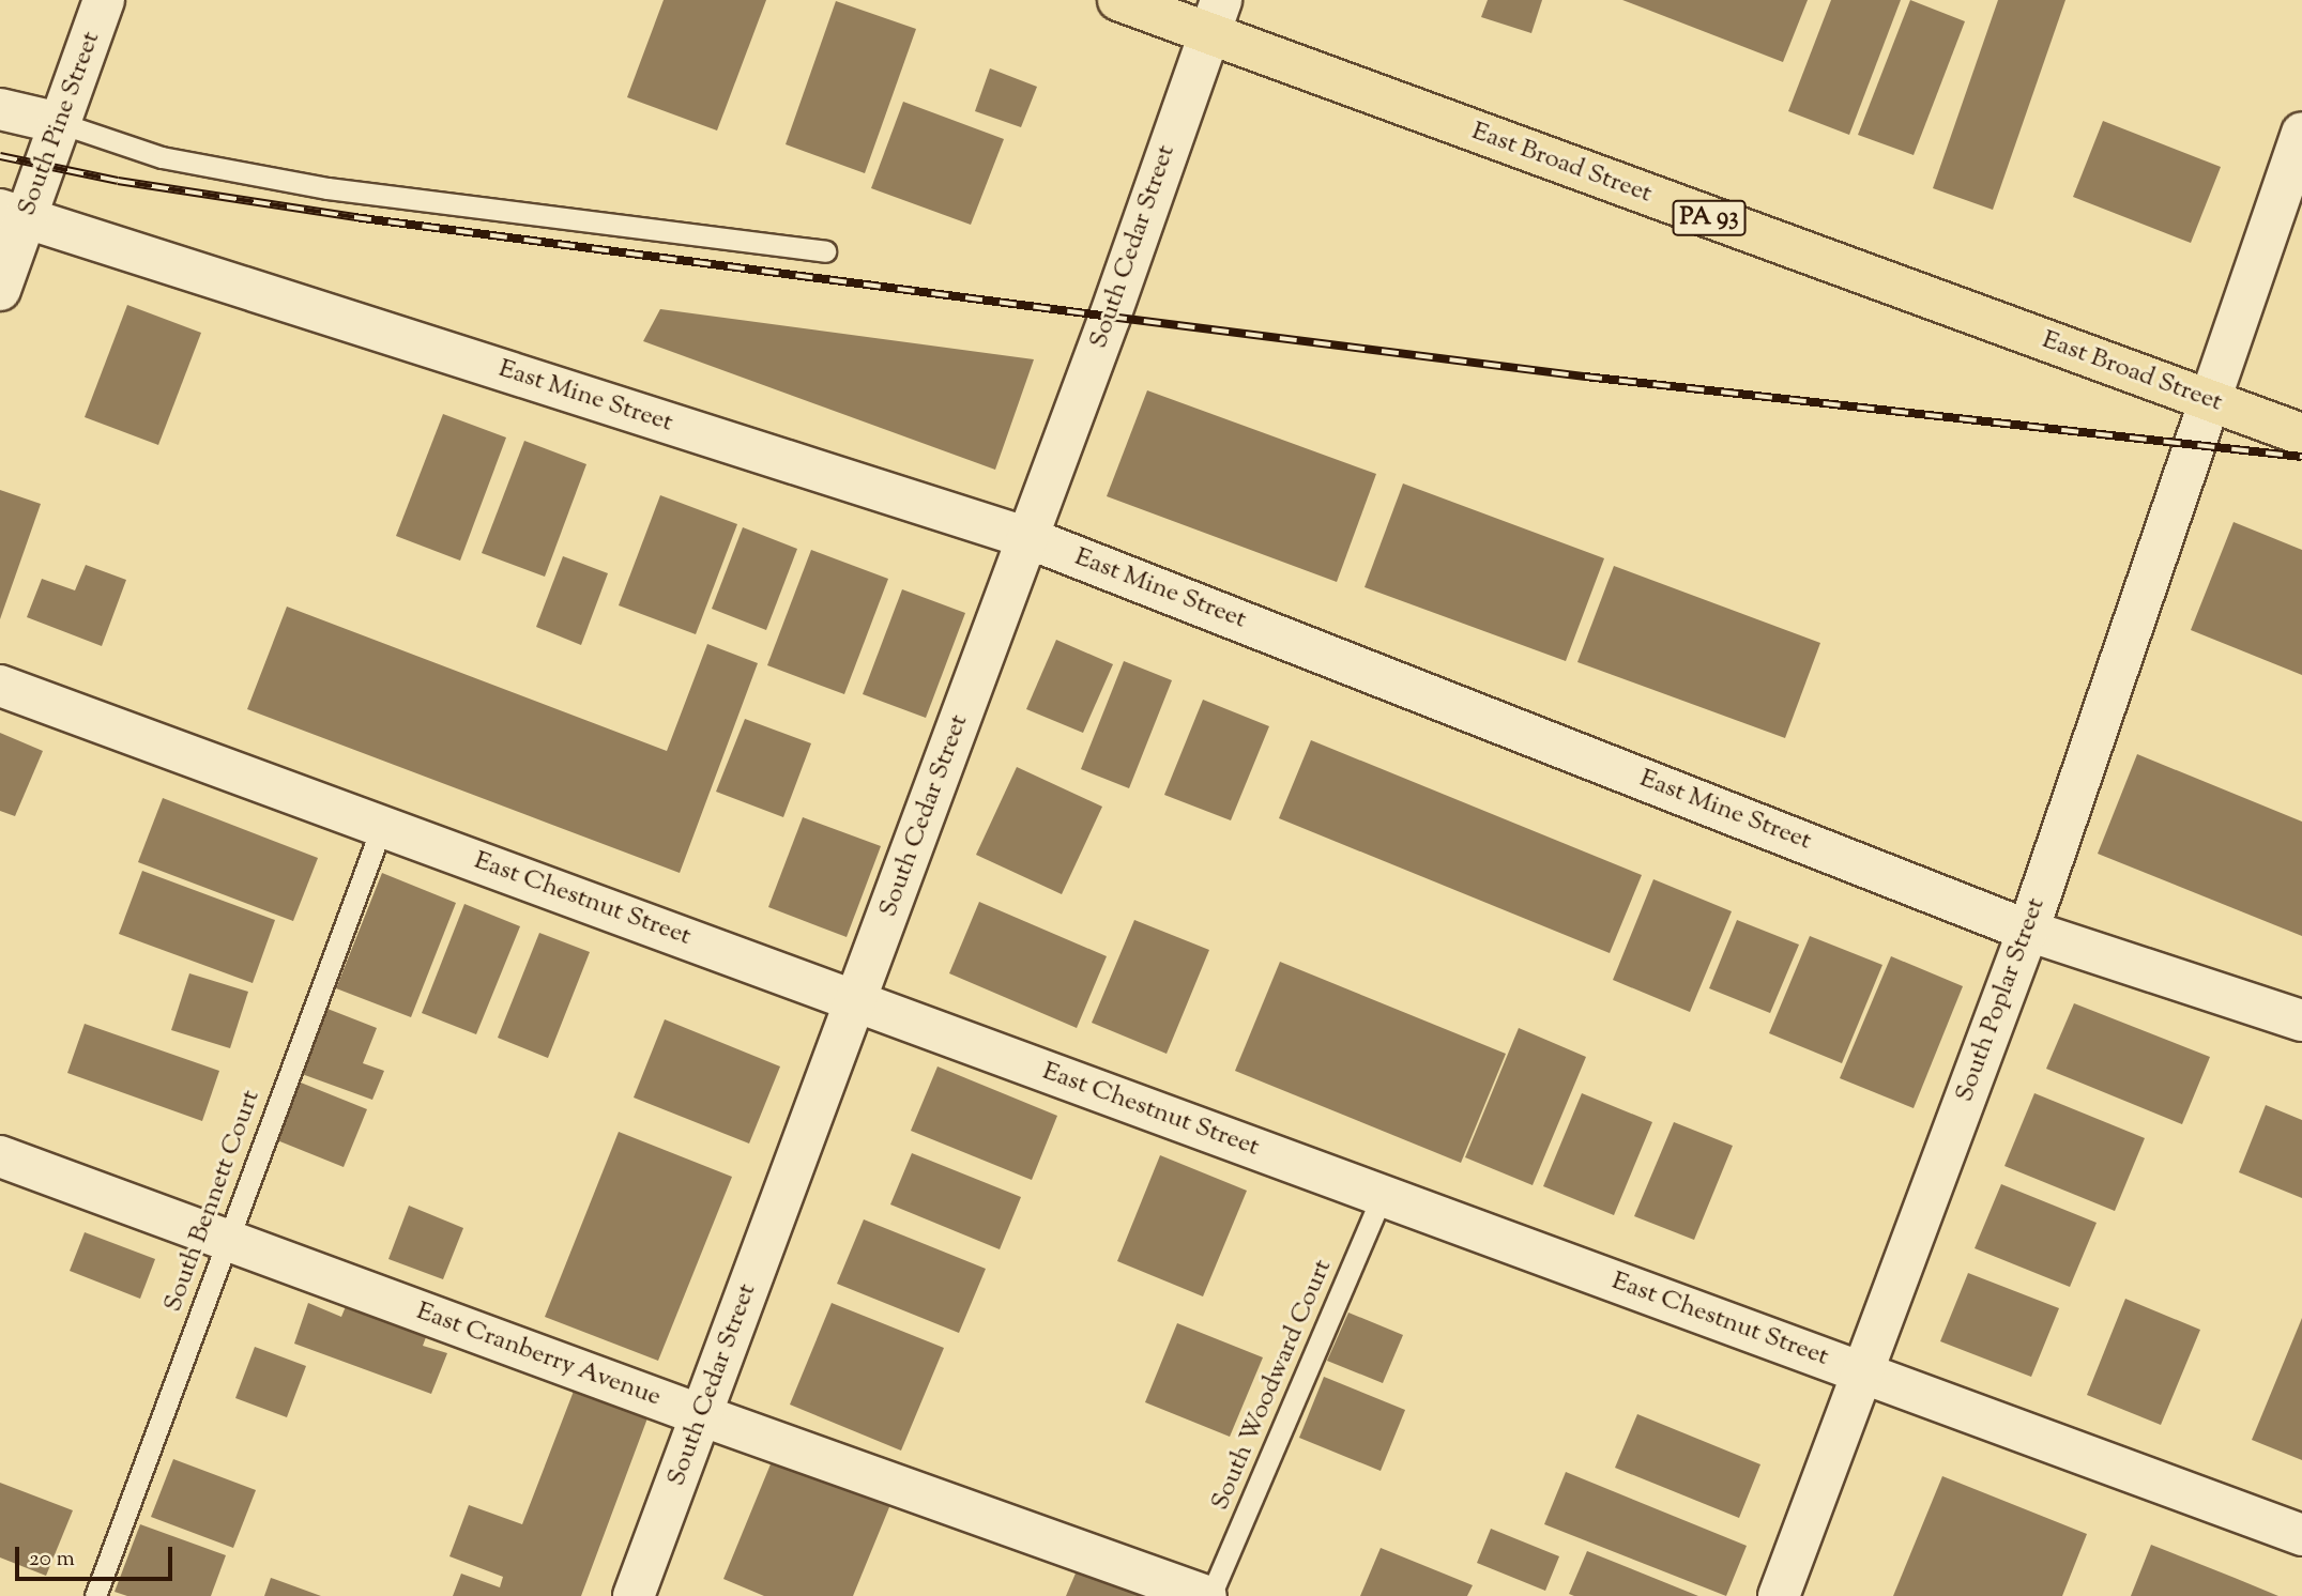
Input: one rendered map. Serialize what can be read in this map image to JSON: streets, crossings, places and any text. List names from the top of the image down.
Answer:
{
  "streets": {
    "highway": ["East Broad Street", "PA 93"],
    "street": [
      "South Pine Street",
      "South Cedar Street",
      "East Mine Street",
      "East Chestnut Street",
      "South Poplar Street",
      "East Cranberry Avenue"
    ],
    "lane": ["South Bennett Court", "South Woodward Court"]
  },
  "crossings": [
    ["South Pine Street", "East Mine Street"],
    ["East Broad Street", "South Cedar Street"],
    ["East Broad Street", "South Poplar Street"],
    ["South Cedar Street", "East Mine Street"],
    ["South Cedar Street", "East Chestnut Street"],
    ["South Cedar Street", "East Cranberry Avenue"],
    ["East Mine Street", "South Poplar Street"],
    ["East Chestnut Street", "South Poplar Street"],
    ["East Chestnut Street", "South Bennett Court"],
    ["East Chestnut Street", "South Woodward Court"],
    ["South Bennett Court", "East Cranberry Avenue"],
    ["East Cranberry Avenue", "South Woodward Court"]
  ],
  "scale_bar": "20 m"
}
